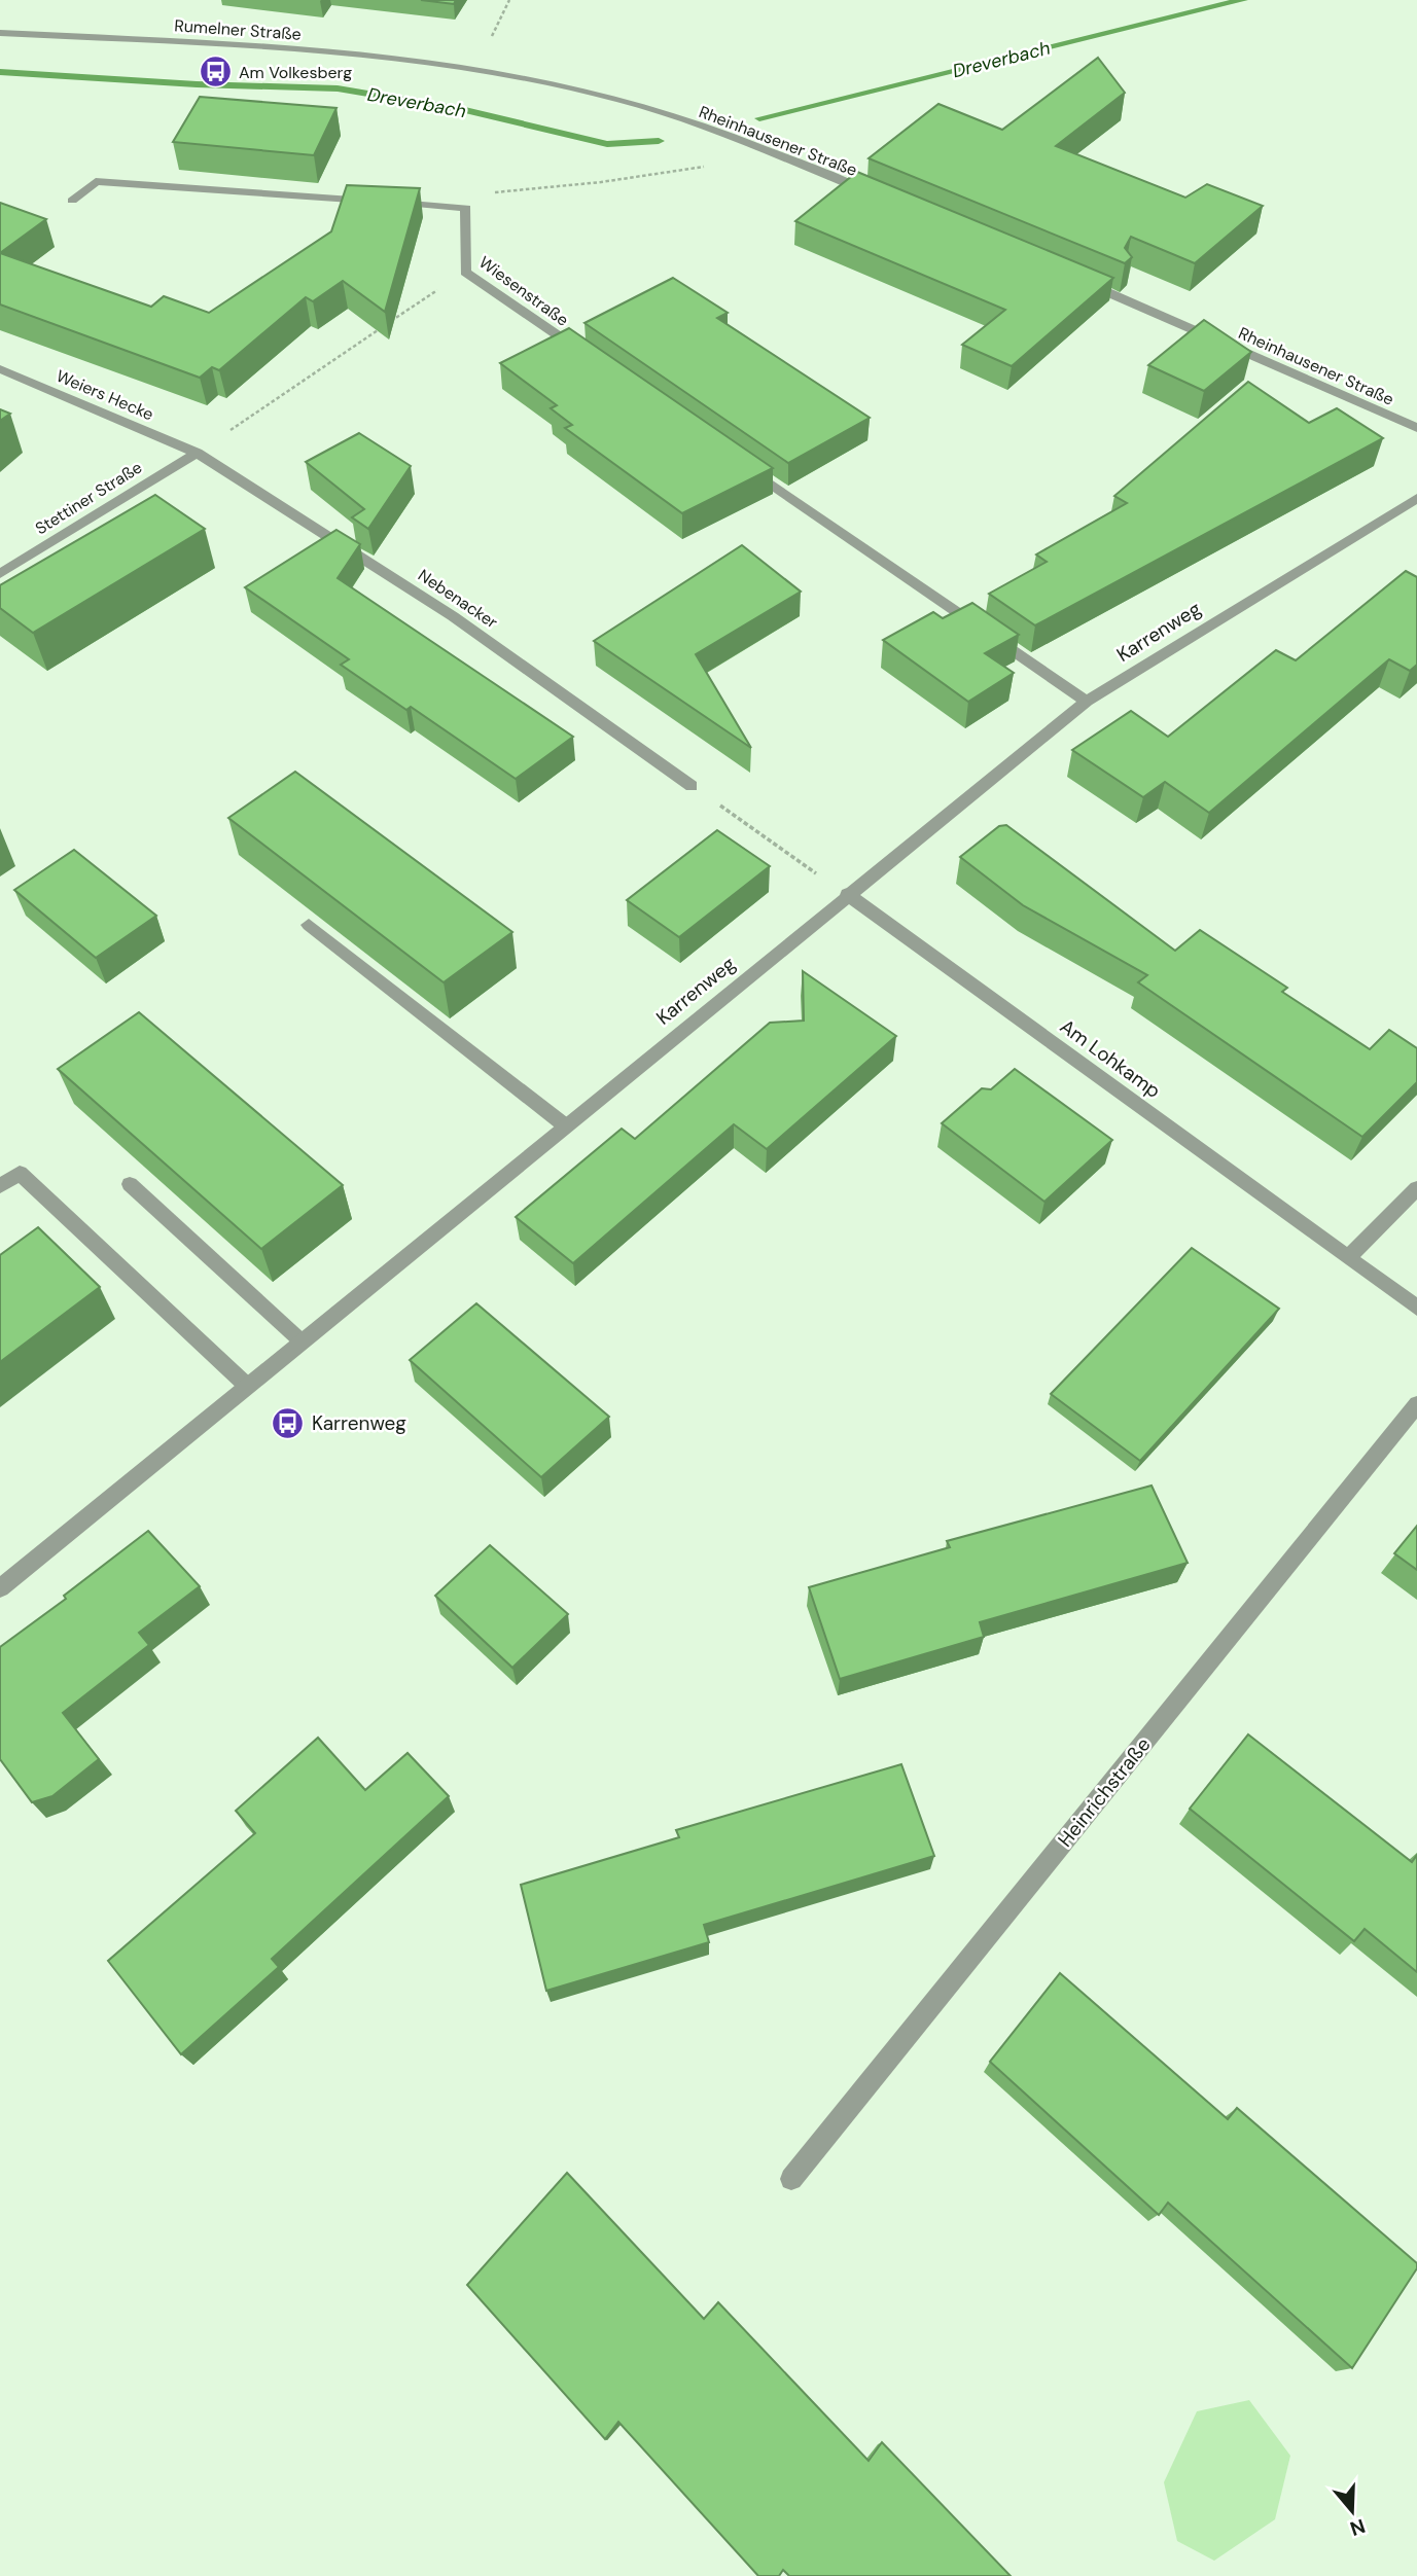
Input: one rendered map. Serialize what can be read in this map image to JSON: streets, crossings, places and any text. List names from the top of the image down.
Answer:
{
  "streets": {
    "street": [
      "Rumelner Straße",
      "Rheinhausener Straße",
      "Wiesenstraße",
      "Weiers Hecke",
      "Stettiner Straße",
      "Nebenacker",
      "Karrenweg",
      "Am Lohkamp",
      "Heinrichstraße"
    ]
  },
  "crossings": [
    ["Rumelner Straße", "Rheinhausener Straße"],
    ["Weiers Hecke", "Stettiner Straße"],
    ["Weiers Hecke", "Nebenacker"],
    ["Stettiner Straße", "Nebenacker"],
    ["Karrenweg", "Am Lohkamp"]
  ],
  "water": ["Dreverbach"],
  "places": {
    "bus stop": ["Am Volkesberg", "Karrenweg"]
  },
  "north": "bottom"
}
